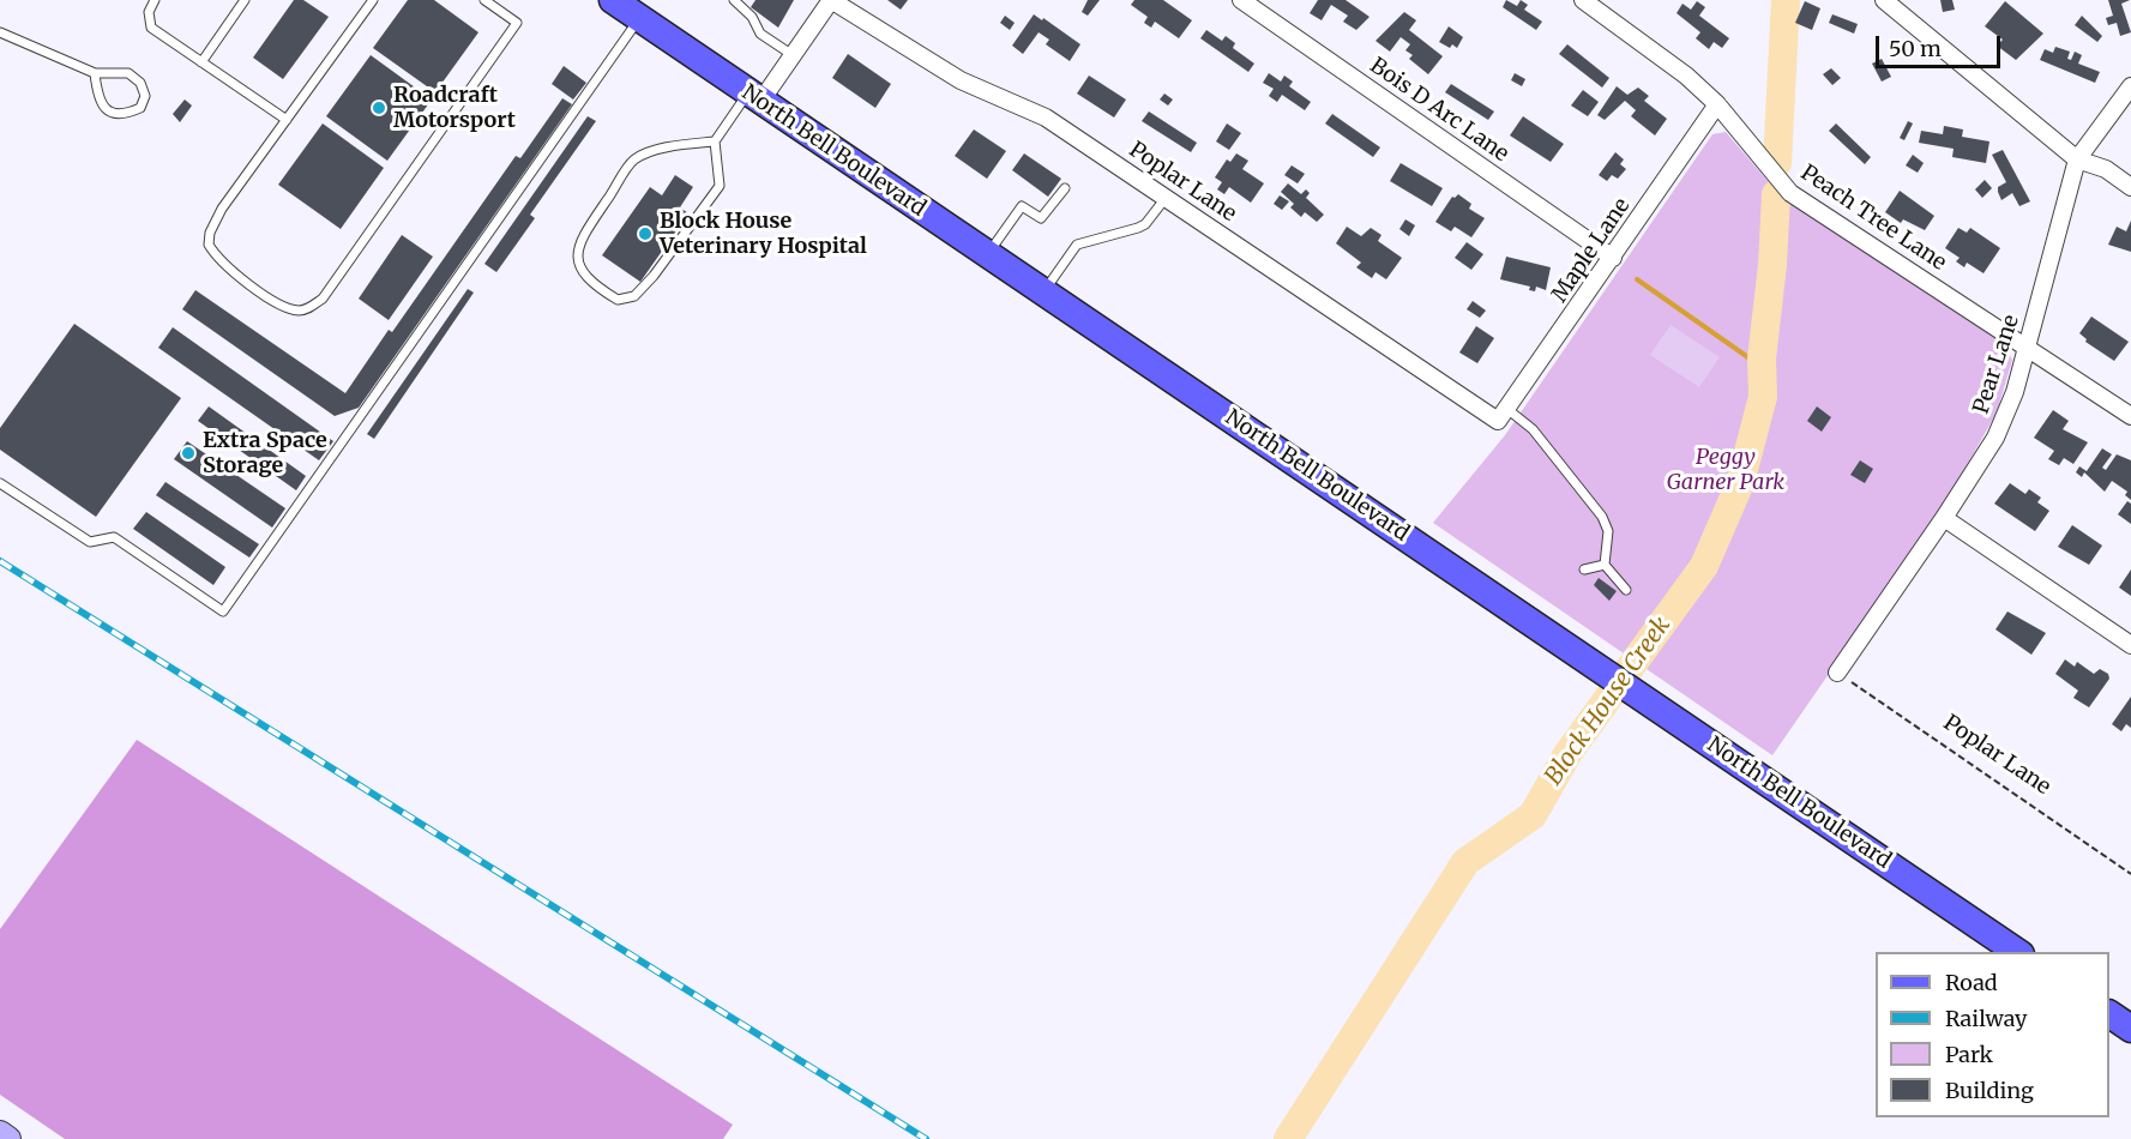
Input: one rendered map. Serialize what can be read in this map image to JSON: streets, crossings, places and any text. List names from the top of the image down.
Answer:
{
  "streets": {
    "main road": ["North Bell Boulevard"],
    "street": [
      "Bois D Arc Lane",
      "Poplar Lane",
      "Peach Tree Lane",
      "Maple Lane",
      "Pear Lane"
    ]
  },
  "crossings": [
    ["Bois D Arc Lane", "Maple Lane"],
    ["Poplar Lane", "Maple Lane"],
    ["Poplar Lane", "Pear Lane"],
    ["Peach Tree Lane", "Maple Lane"],
    ["Peach Tree Lane", "Pear Lane"]
  ],
  "water": ["Block House Creek"],
  "parks": ["Peggy Garner Park"],
  "places": ["Roadcraft Motorsport", "Block House Veterinary Hospital", "Extra Space Storage"],
  "legend": [
    "Road",
    "Railway",
    "Park",
    "Building"
  ],
  "scale_bar": "50 m"
}
